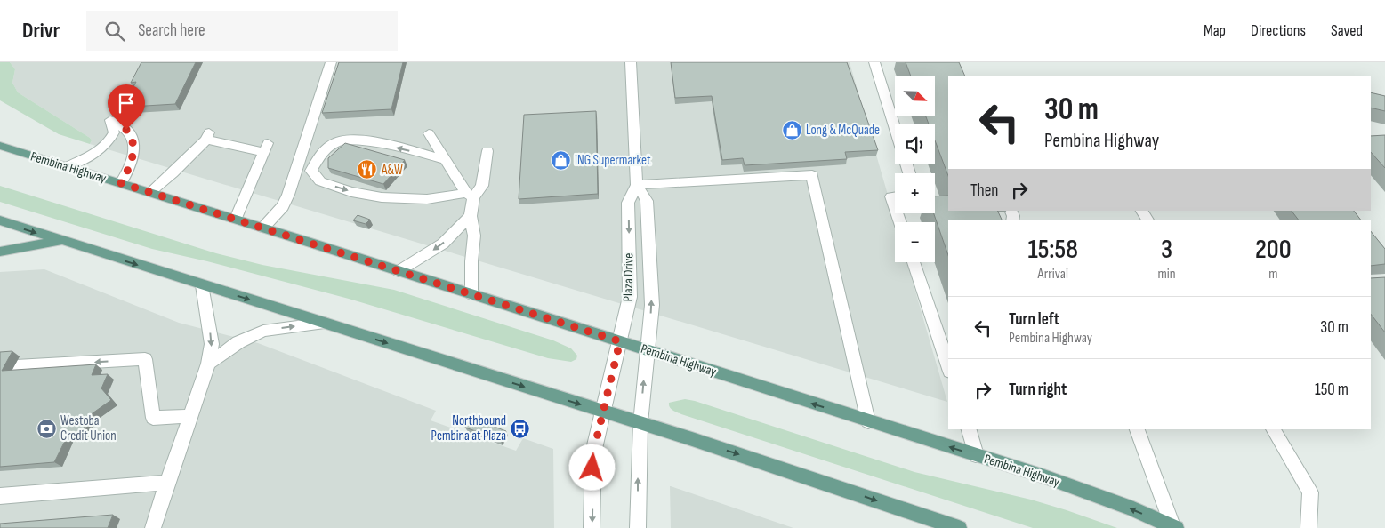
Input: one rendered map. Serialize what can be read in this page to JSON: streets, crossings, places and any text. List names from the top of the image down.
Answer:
{
  "streets": {
    "main road": ["Pembina Highway"],
    "street": ["Plaza Drive"]
  },
  "crossings": [
    ["Pembina Highway", "Plaza Drive"]
  ],
  "places": {
    "shop": ["Long & McQuade", "ING Supermarket"],
    "restaurant": ["A&W"],
    "bank": ["Westoba Credit Union"],
    "bus stop": ["Northbound Pembina at Plaza"]
  },
  "north": "bottom right",
  "page": {
    "header": "Drivr",
    "search": "Search here",
    "nav": ["Map", "Directions", "Saved"],
    "map_buttons": ["+", "−"],
    "turn": ["30 m", "Pembina Highway"],
    "then": "Then",
    "eta": [
      "15:58",
      "Arrival",
      "3",
      "min",
      "200",
      "m"
    ],
    "list": [
      {
        "name": "Turn left",
        "note": "Pembina Highway",
        "value": "30 m"
      },
      {
        "name": "Turn right",
        "value": "150 m"
      }
    ]
  }
}
